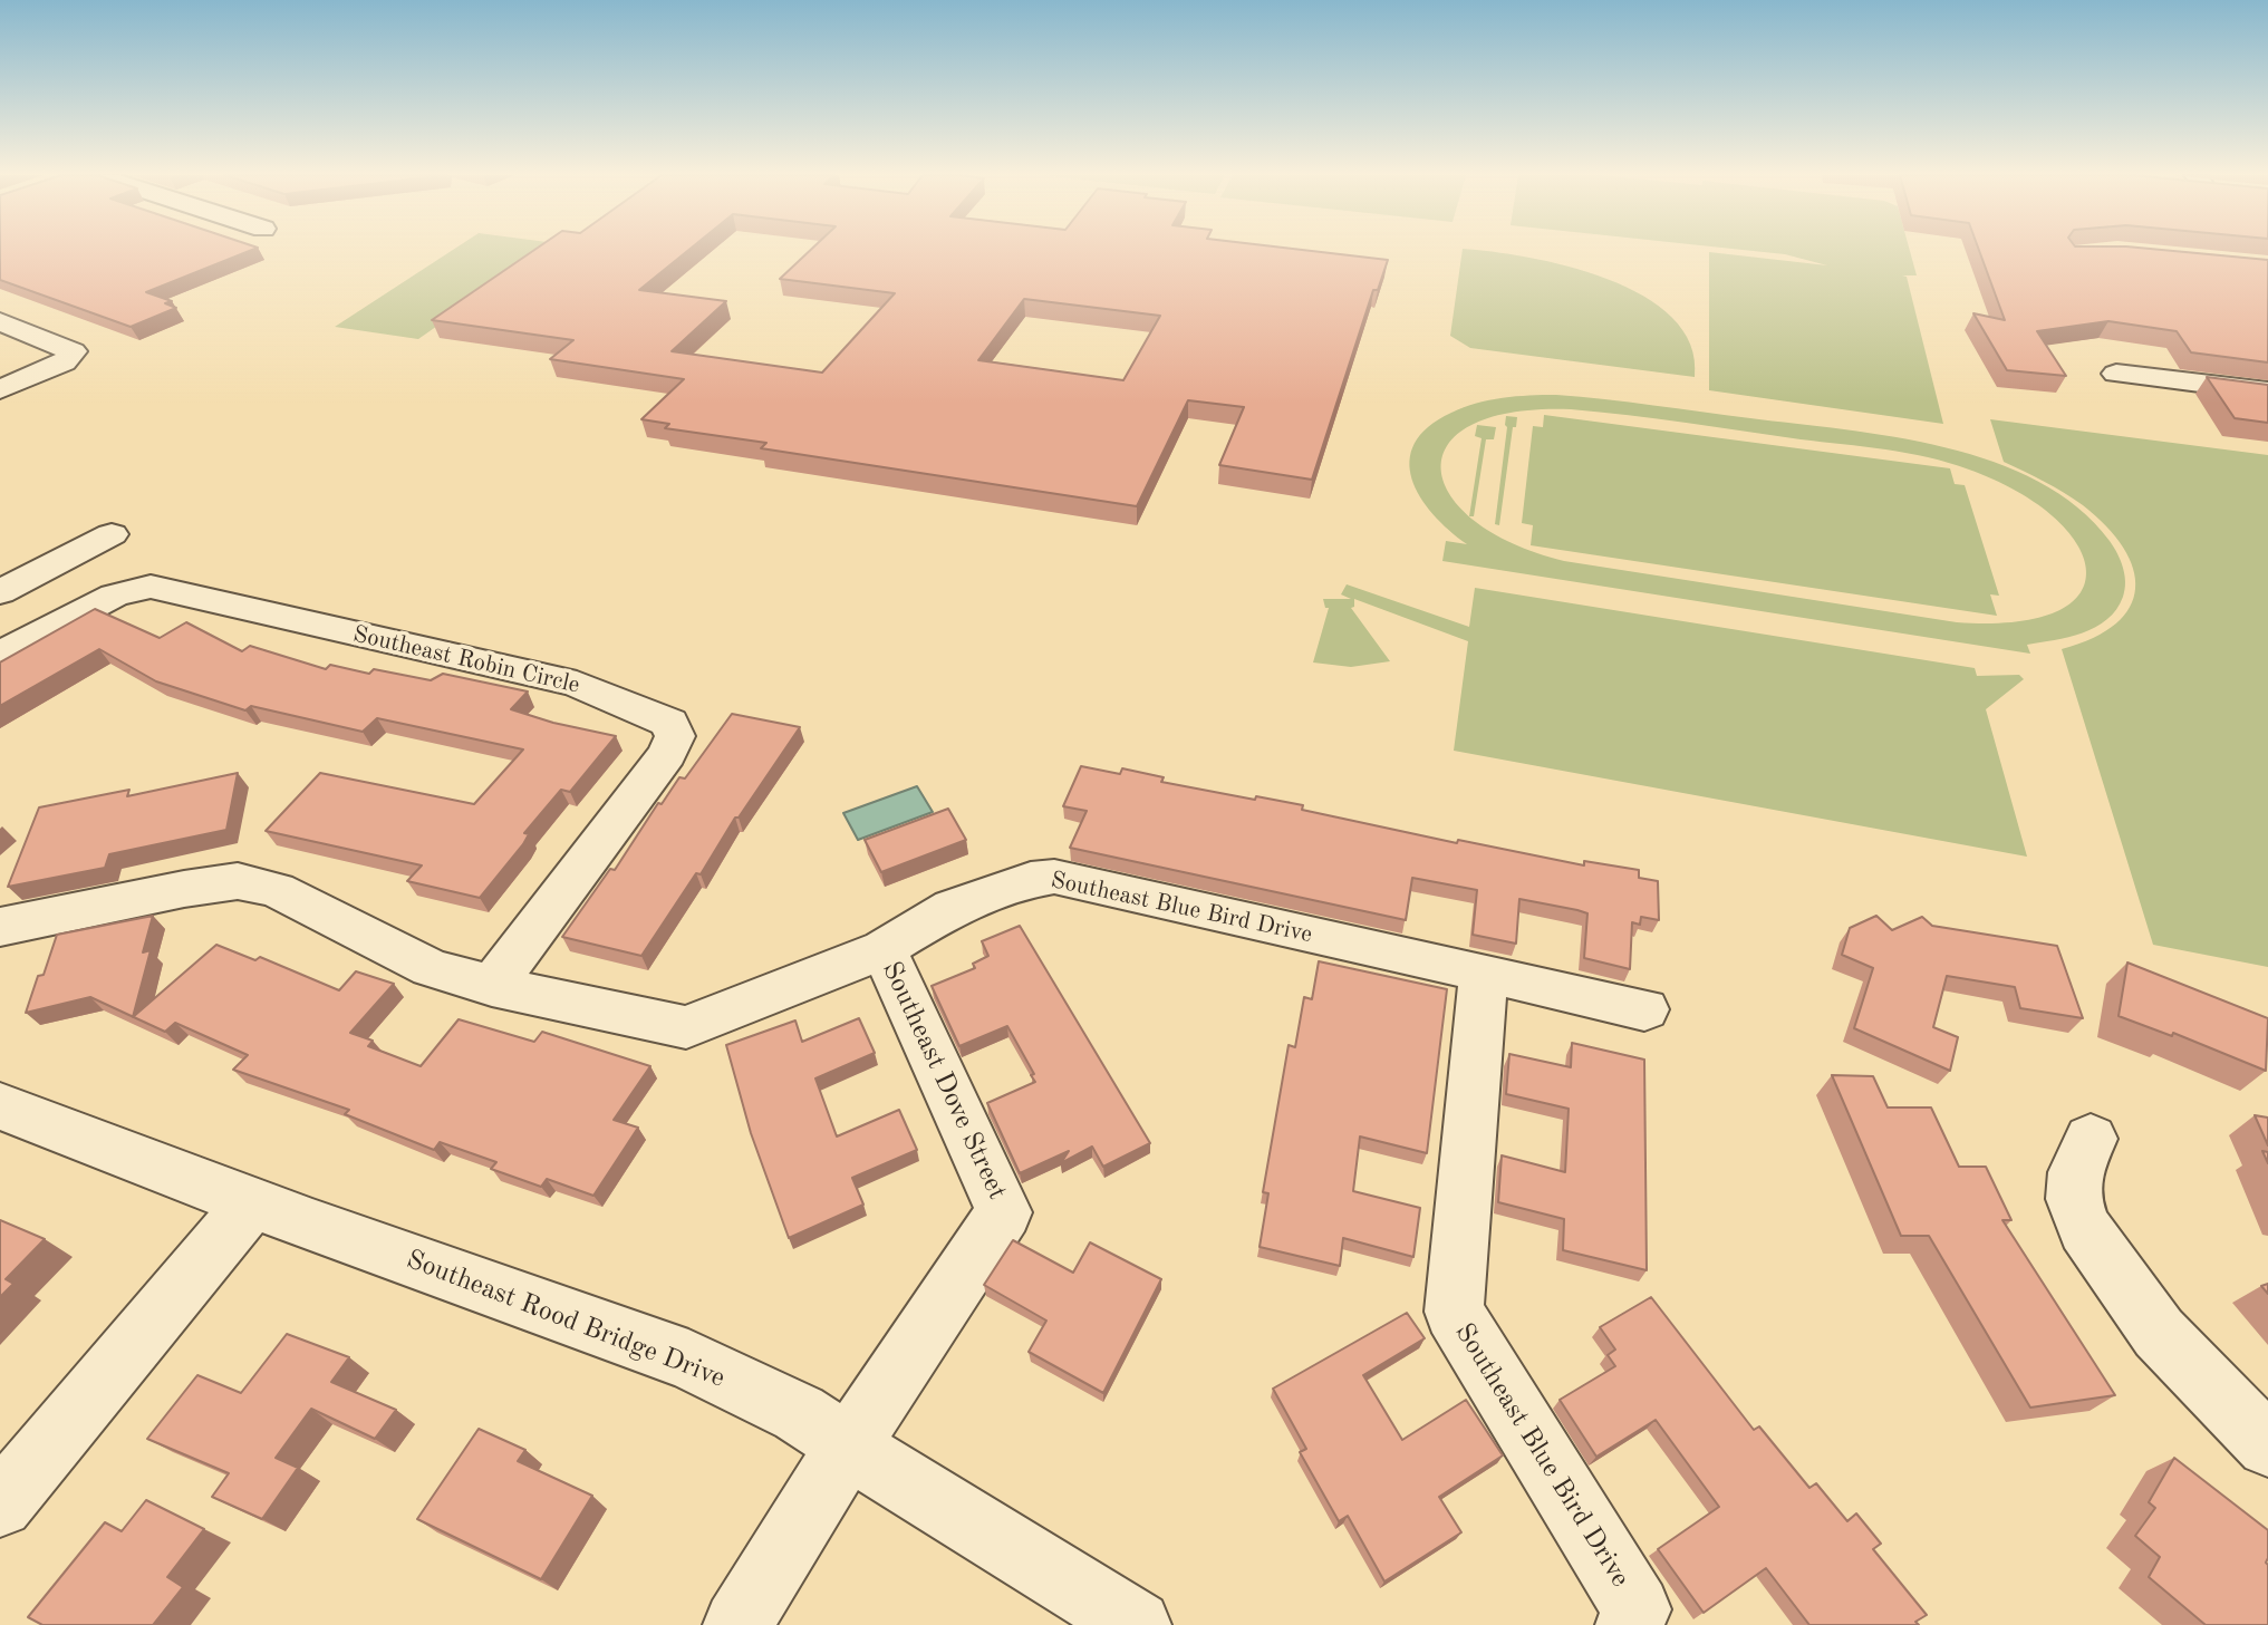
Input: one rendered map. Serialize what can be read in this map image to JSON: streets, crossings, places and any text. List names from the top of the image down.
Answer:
{
  "streets": {
    "street": [
      "Southeast Robin Circle",
      "Southeast Blue Bird Drive",
      "Southeast Dove Street",
      "Southeast Rood Bridge Drive"
    ]
  },
  "crossings": [
    ["Southeast Robin Circle", "Southeast Blue Bird Drive"],
    ["Southeast Blue Bird Drive", "Southeast Dove Street"],
    ["Southeast Dove Street", "Southeast Rood Bridge Drive"]
  ]
}
